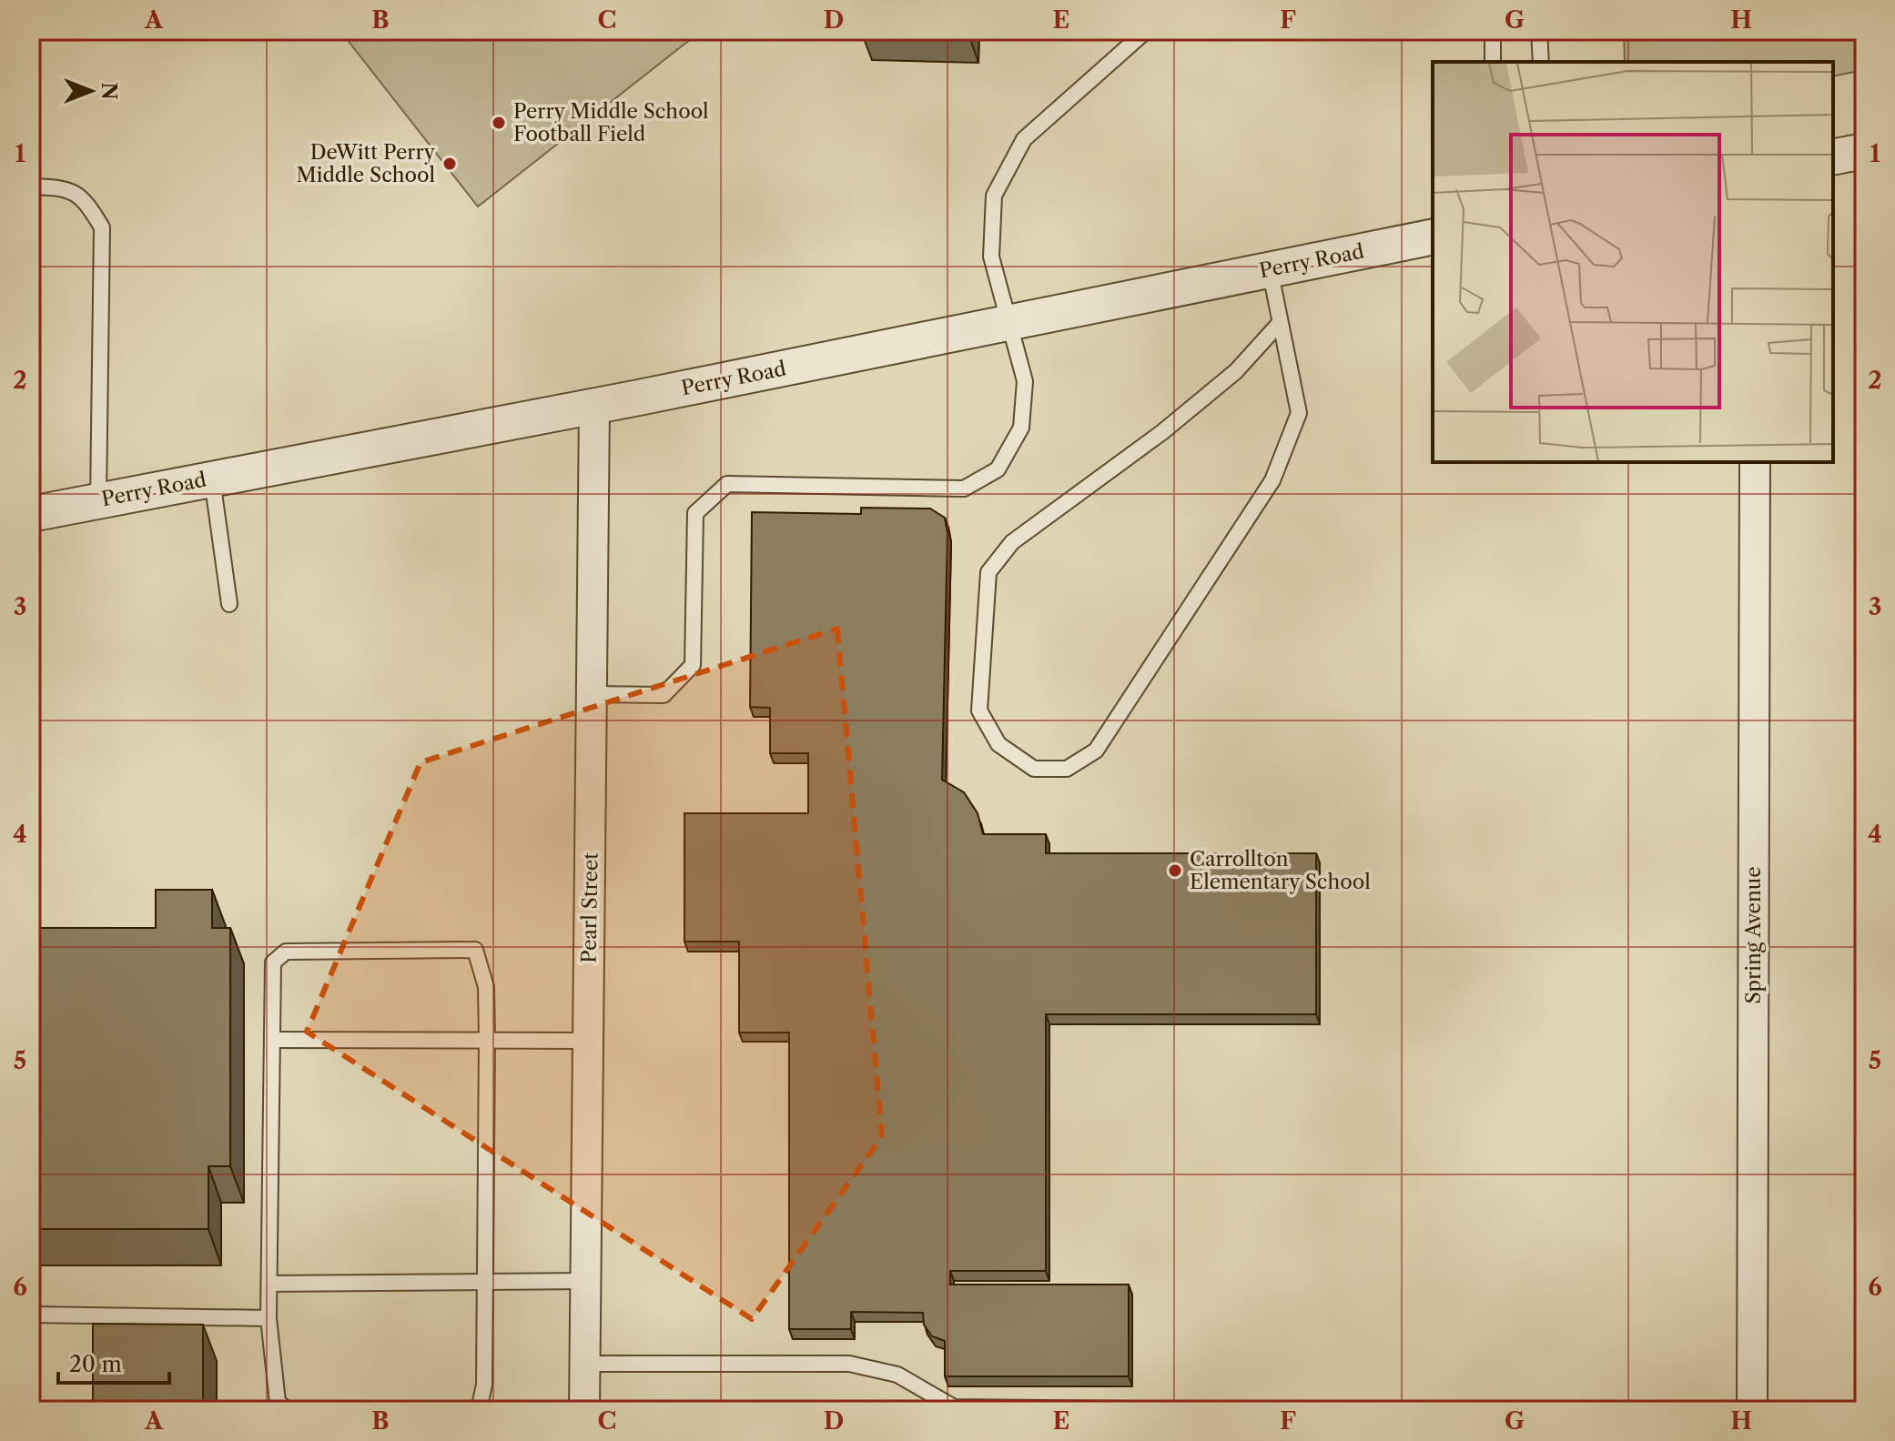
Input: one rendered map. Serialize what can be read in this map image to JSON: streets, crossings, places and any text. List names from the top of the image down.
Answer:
{
  "streets": {
    "street": ["Perry Road", "Pearl Street", "Spring Avenue"]
  },
  "crossings": [
    ["Perry Road", "Pearl Street"]
  ],
  "places": ["Perry Middle School Football Field", "DeWitt Perry Middle School", "Carrollton Elementary School"],
  "scale_bar": "20 m",
  "north": "right",
  "grid": {
    "columns": [
      "A",
      "B",
      "C",
      "D",
      "E",
      "F",
      "G",
      "H"
    ],
    "rows": [
      "1",
      "2",
      "3",
      "4",
      "5",
      "6"
    ]
  }
}
